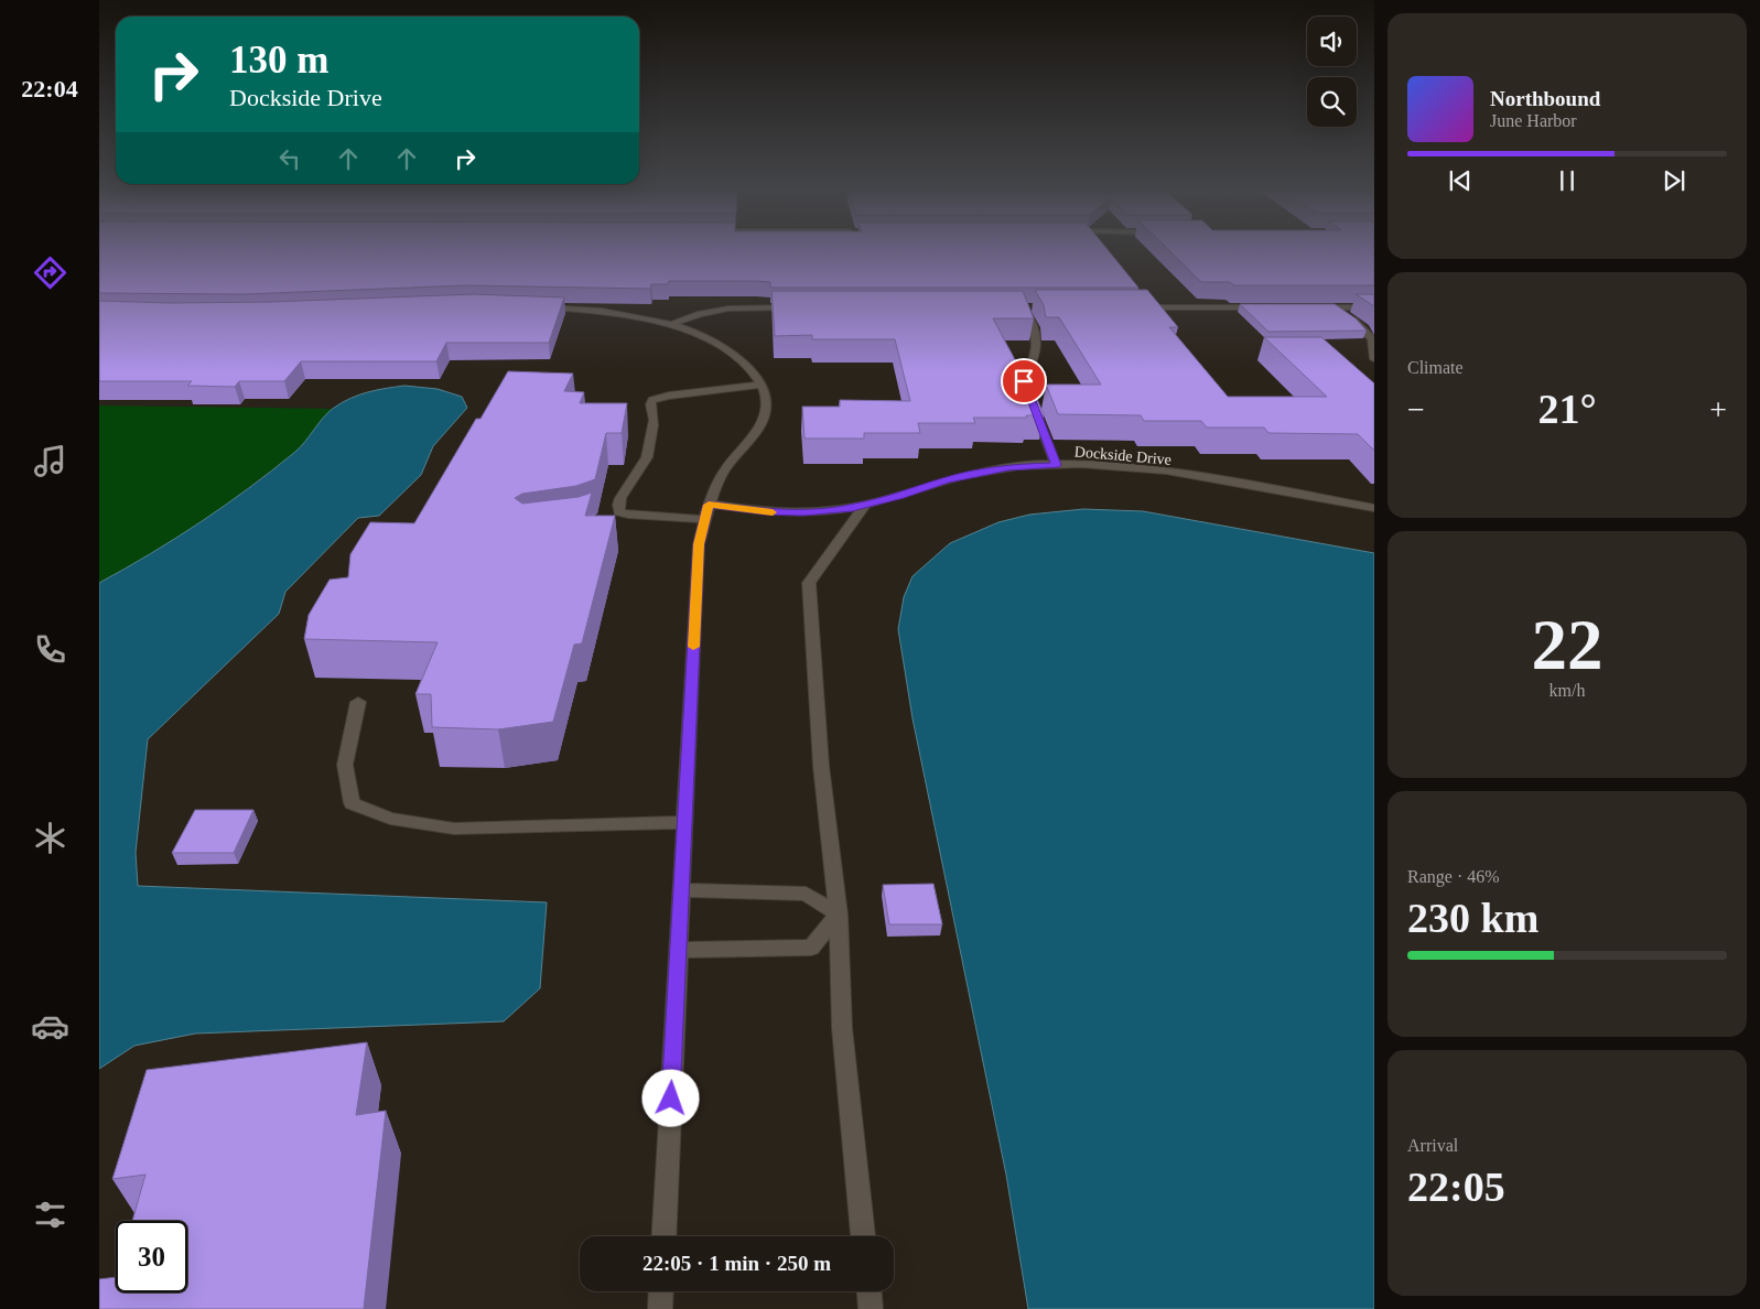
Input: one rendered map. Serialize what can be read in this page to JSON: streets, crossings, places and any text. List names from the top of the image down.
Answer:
{
  "streets": {
    "street": ["Dockside Drive"]
  },
  "page": {
    "tabs": "22:04",
    "turn": ["130 m", "Dockside Drive"],
    "song": ["Northbound", "June Harbor"],
    "tile": [
      "Climate",
      ["22", "km/h"],
      ["Range · 46%", "230 km"],
      ["Arrival", "22:05"]
    ],
    "heat": ["−", "21°", "+"],
    "limit": "30",
    "trip": "22:05 · 1 min · 250 m"
  }
}
